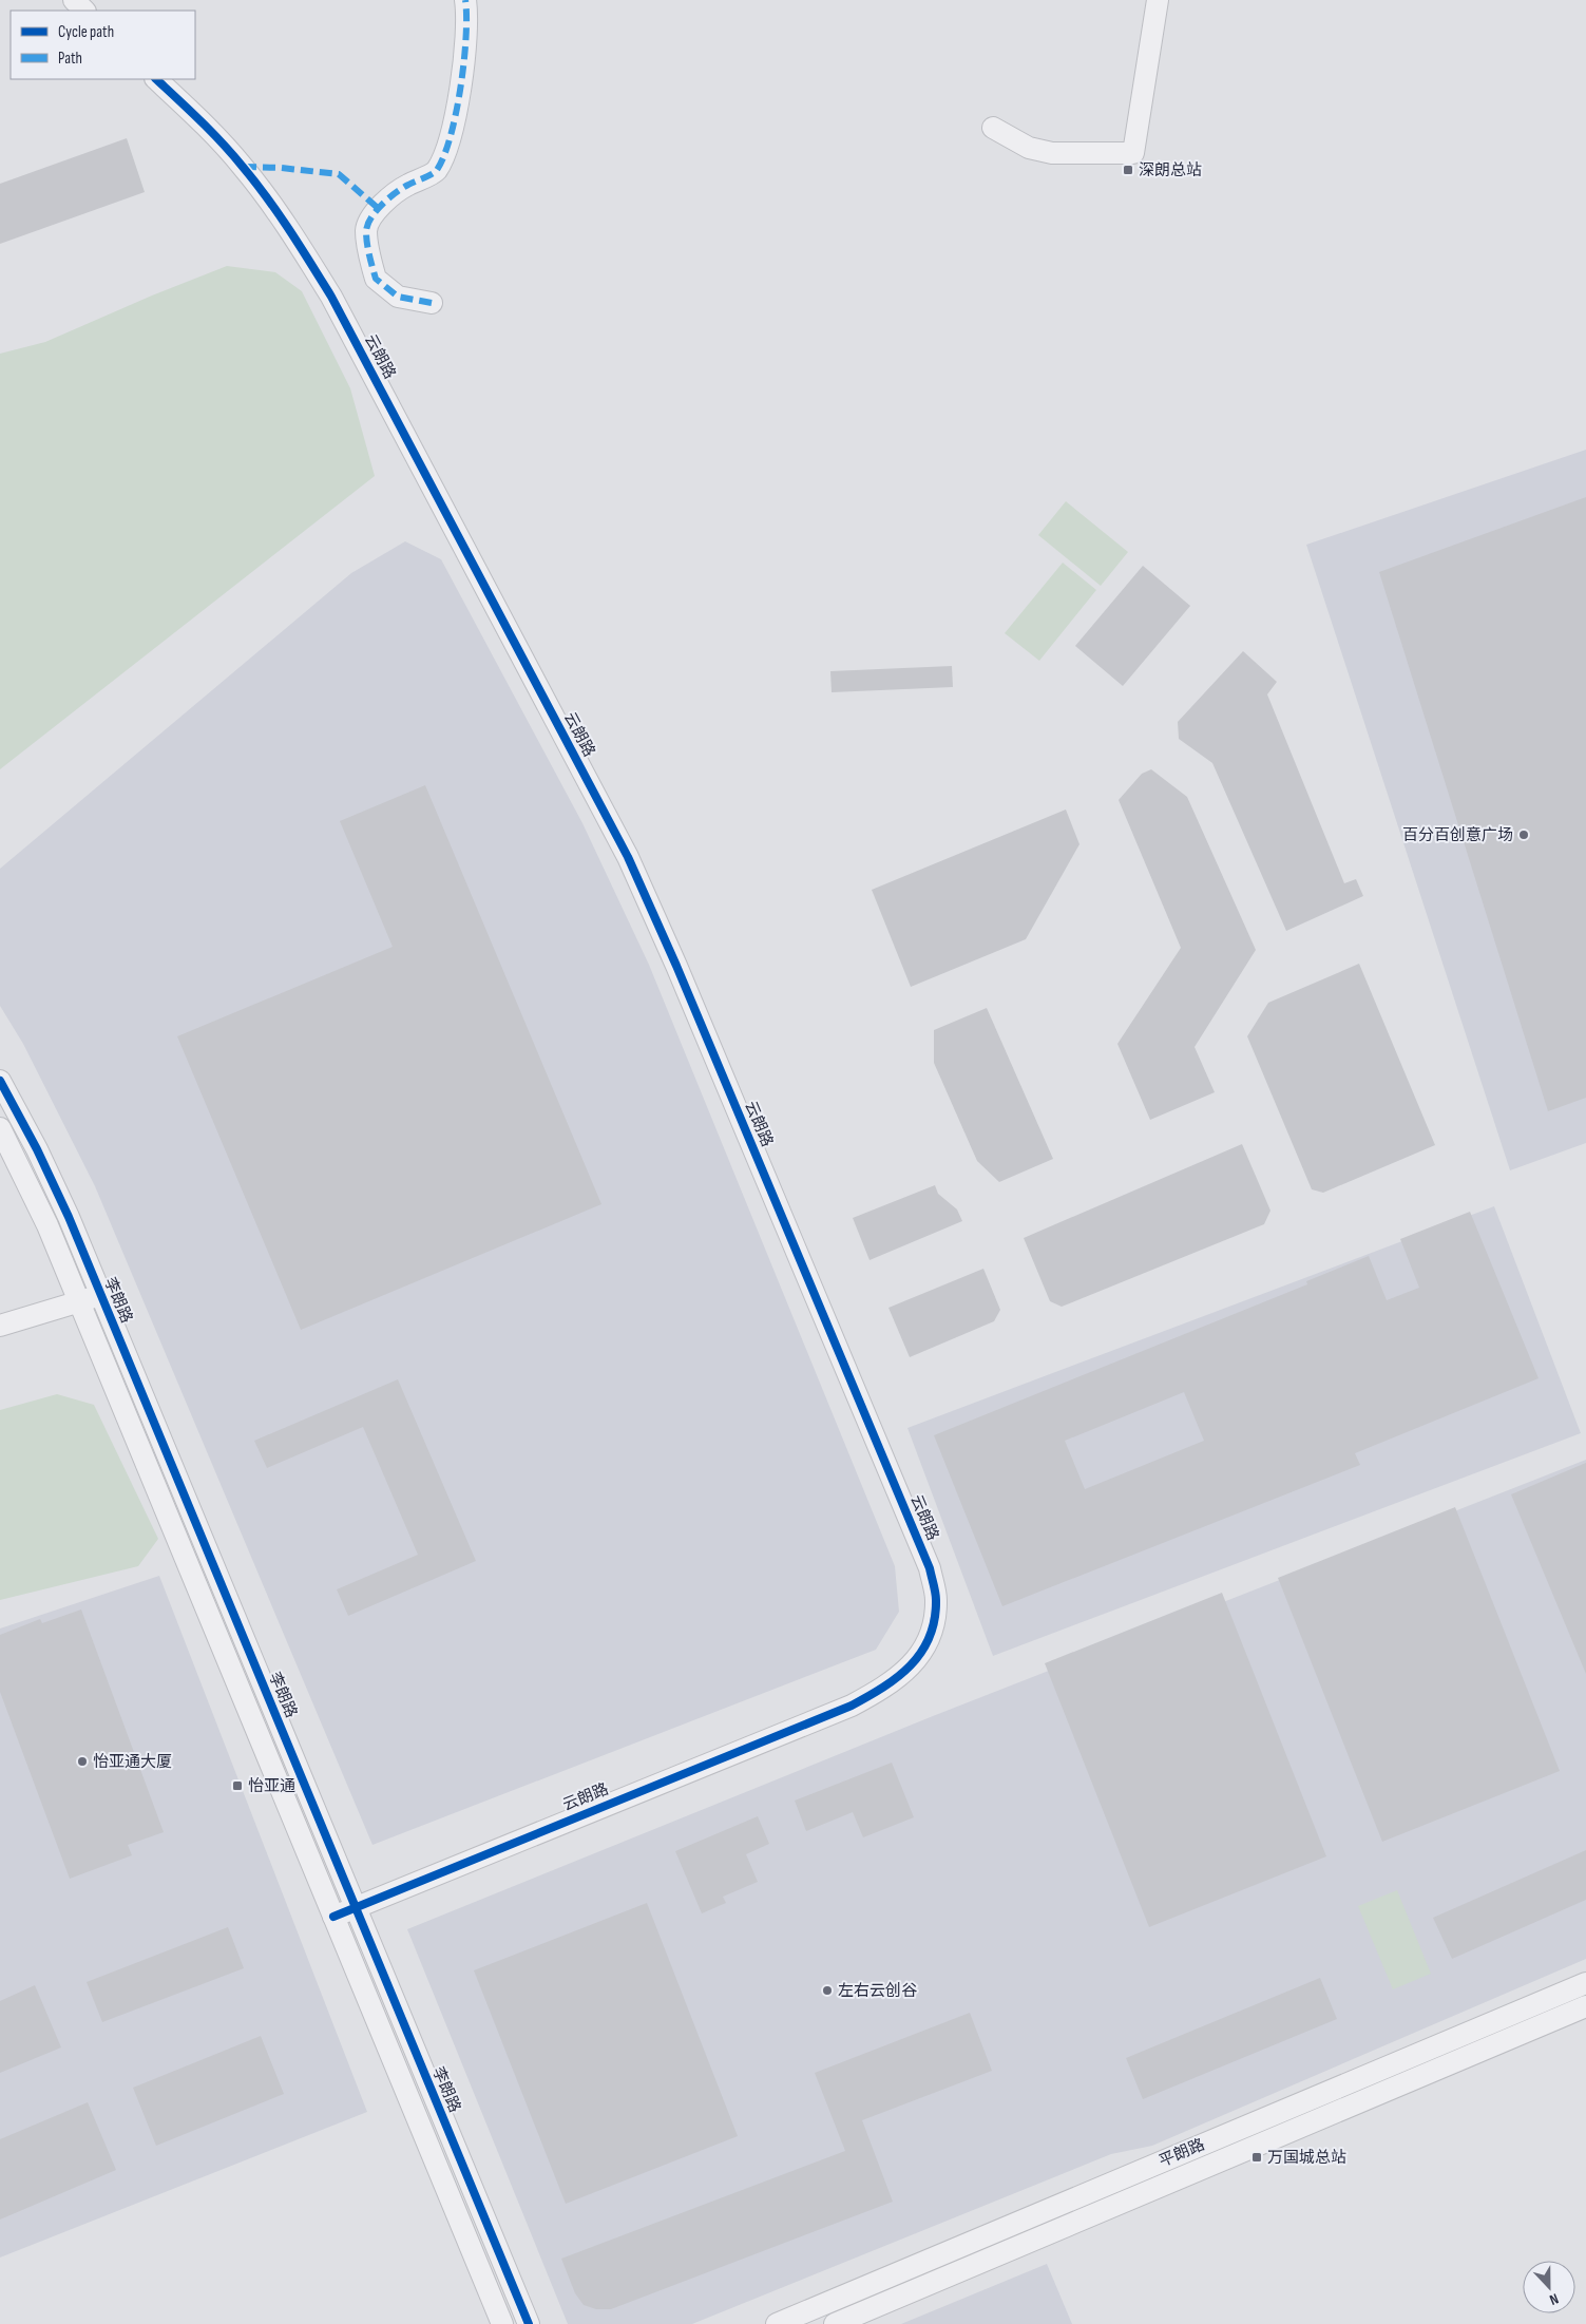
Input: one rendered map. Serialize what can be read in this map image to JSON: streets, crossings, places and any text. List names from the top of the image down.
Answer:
{
  "streets": {
    "street": ["云朗路", "李朗路", "平朗路"]
  },
  "crossings": [
    ["云朗路", "李朗路"]
  ],
  "places": {
    "transit": ["深朗总站", "怡亚通", "万国城总站"],
    "other": ["百分百创意广场", "怡亚通大厦", "左右云创谷"]
  },
  "legend": ["Cycle path", "Path"],
  "north": "bottom"
}
